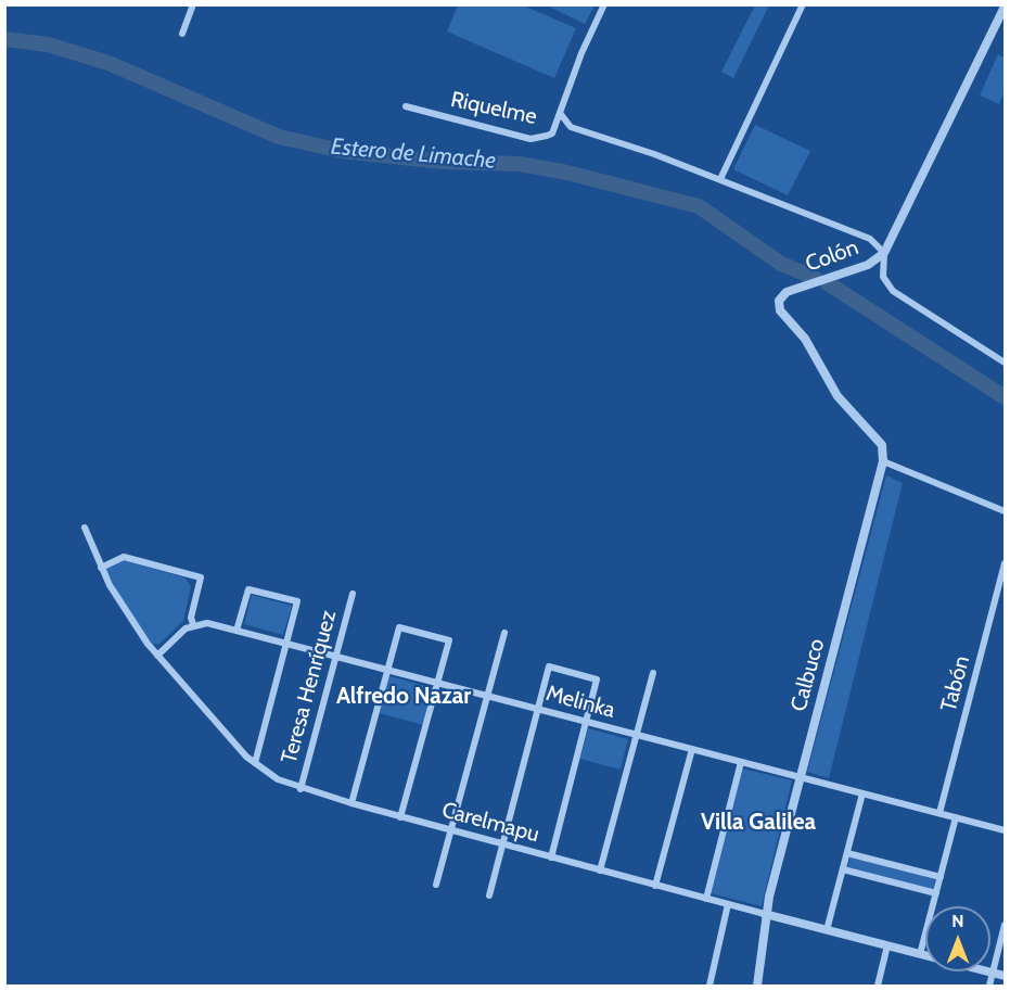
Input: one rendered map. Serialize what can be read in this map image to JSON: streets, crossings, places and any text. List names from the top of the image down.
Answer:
{
  "streets": {
    "street": [
      "Riquelme",
      "Colón",
      "Calbuco",
      "Tabón",
      "Teresa Henríquez",
      "Melinka",
      "Carelmapu"
    ]
  },
  "crossings": [
    ["Colón", "Calbuco"],
    ["Calbuco", "Melinka"],
    ["Calbuco", "Carelmapu"],
    ["Tabón", "Melinka"],
    ["Teresa Henríquez", "Melinka"],
    ["Teresa Henríquez", "Carelmapu"]
  ],
  "districts": ["Alfredo Nazar", "Villa Galilea"],
  "water": ["Estero de Limache"],
  "north": "top"
}
